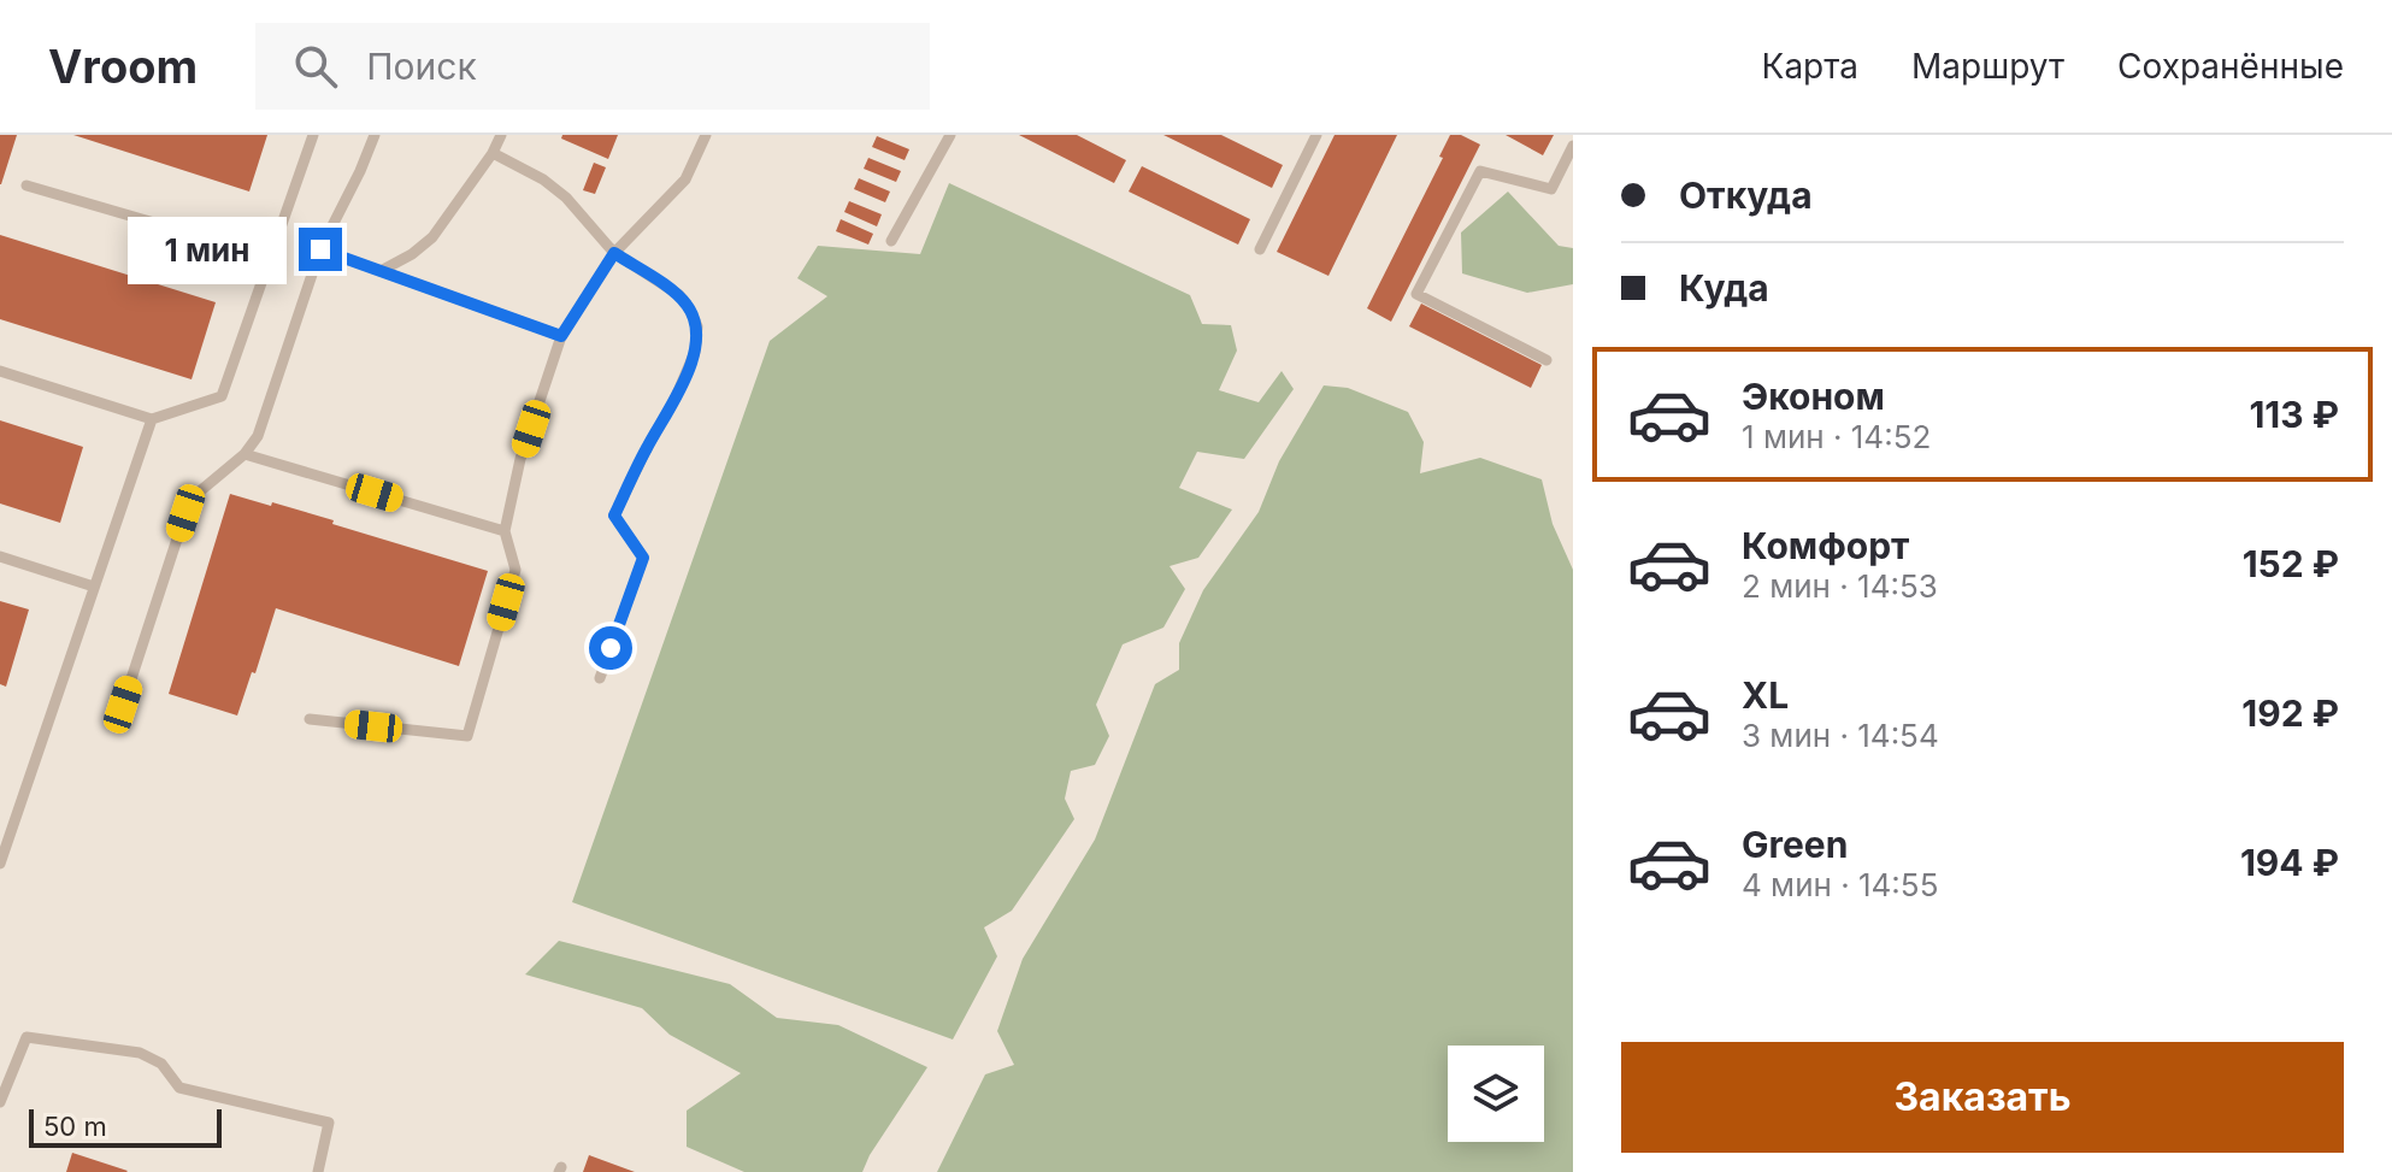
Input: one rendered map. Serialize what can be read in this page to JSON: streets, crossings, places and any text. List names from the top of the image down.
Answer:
{
  "scale_bar": "50 m",
  "page": {
    "header": "Vroom",
    "search": "Поиск",
    "nav": ["Карта", "Маршрут", "Сохранённые"],
    "banner": ["Откуда", "Куда"],
    "bubble": "1 мин",
    "list": [
      {
        "name": "Эконом",
        "note": "1 мин · 14:52",
        "value": "113 ₽"
      },
      {
        "name": "Комфорт",
        "note": "2 мин · 14:53",
        "value": "152 ₽"
      },
      {
        "name": "XL",
        "note": "3 мин · 14:54",
        "value": "192 ₽"
      },
      {
        "name": "Green",
        "note": "4 мин · 14:55",
        "value": "194 ₽"
      }
    ],
    "buttons": "Заказать",
    "scale": "50 m"
  }
}
